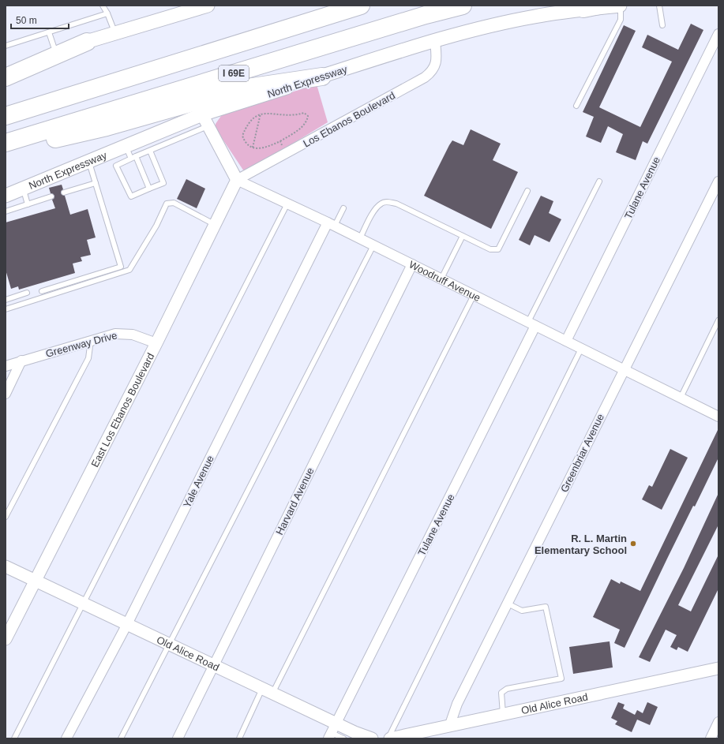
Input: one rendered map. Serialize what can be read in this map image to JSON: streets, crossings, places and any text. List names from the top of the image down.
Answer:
{
  "streets": {
    "highway": ["I 69E"],
    "main road": ["North Expressway"],
    "street": [
      "Los Ebanos Boulevard",
      "Tulane Avenue",
      "Woodruff Avenue",
      "Greenway Drive",
      "East Los Ebanos Boulevard",
      "Greenbriar Avenue",
      "Yale Avenue",
      "Harvard Avenue",
      "Old Alice Road"
    ]
  },
  "crossings": [
    ["North Expressway", "Los Ebanos Boulevard"],
    ["Los Ebanos Boulevard", "Woodruff Avenue"],
    ["Los Ebanos Boulevard", "East Los Ebanos Boulevard"],
    ["Tulane Avenue", "Woodruff Avenue"],
    ["Tulane Avenue", "Old Alice Road"],
    ["Woodruff Avenue", "East Los Ebanos Boulevard"],
    ["Woodruff Avenue", "Greenbriar Avenue"],
    ["Woodruff Avenue", "Yale Avenue"],
    ["Woodruff Avenue", "Harvard Avenue"],
    ["Greenway Drive", "East Los Ebanos Boulevard"],
    ["East Los Ebanos Boulevard", "Old Alice Road"],
    ["Greenbriar Avenue", "Old Alice Road"],
    ["Yale Avenue", "Old Alice Road"],
    ["Harvard Avenue", "Old Alice Road"]
  ],
  "places": ["R. L. Martin Elementary School"],
  "scale_bar": "50 m"
}
